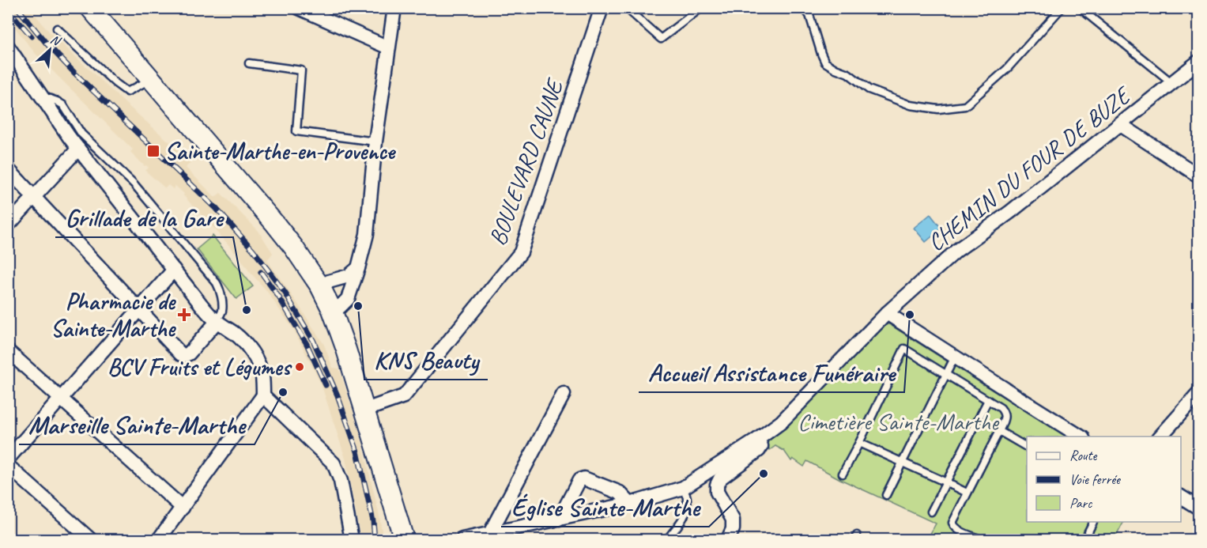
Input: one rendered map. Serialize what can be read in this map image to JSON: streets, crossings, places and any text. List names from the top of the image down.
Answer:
{
  "streets": {
    "street": ["BOULEVARD CAUNE", "CHEMIN DU FOUR DE BUZE"]
  },
  "parks": ["Cimetière Sainte-Marthe"],
  "places": {
    "transit": ["Sainte-Marthe-en-Provence"],
    "other": [
      "KNS Beauty",
      "Grillade de la Gare",
      "Accueil Assistance Funéraire",
      "BCV Fruits et Légumes",
      "Marseille Sainte-Marthe",
      "Église Sainte-Marthe"
    ],
    "health": ["Pharmacie de Sainte-Marthe"]
  },
  "legend": ["Route", "Voie ferrée", "Parc"],
  "north": "top right"
}
